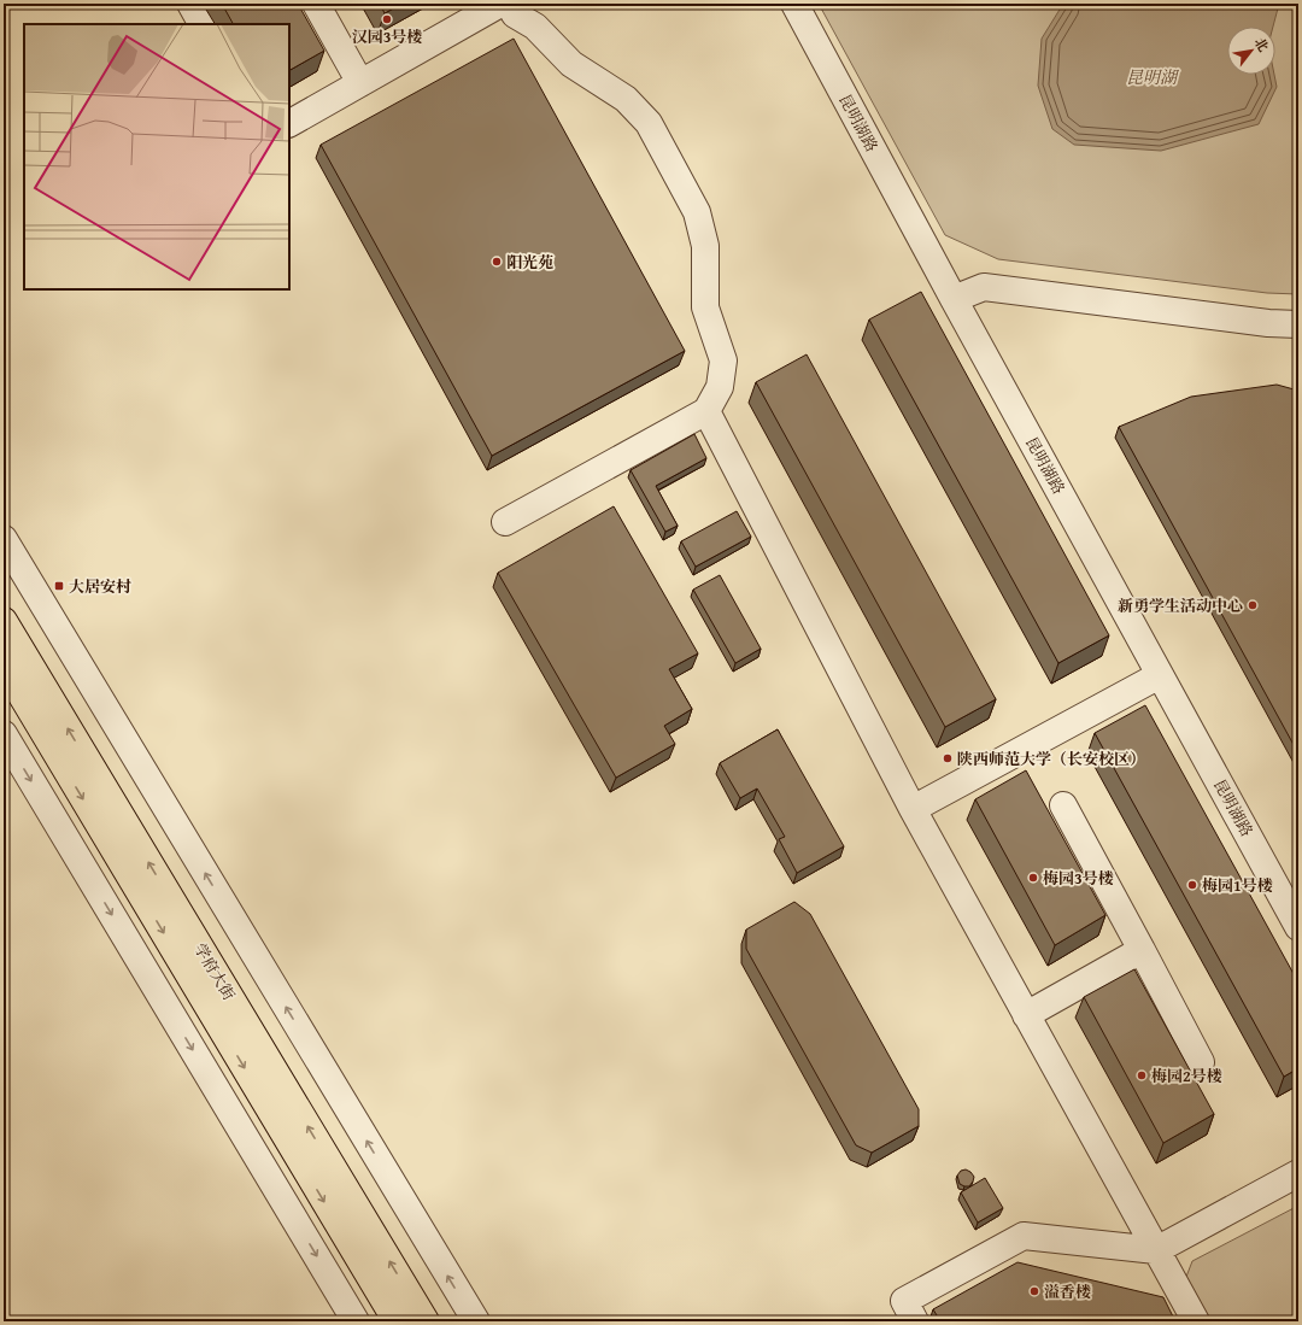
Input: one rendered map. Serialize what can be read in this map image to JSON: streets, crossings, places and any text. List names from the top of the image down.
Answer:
{
  "streets": {
    "main road": ["学府大街"],
    "street": ["昆明湖路"]
  },
  "water": ["昆明湖"],
  "places": {
    "other": [
      "汉园3号楼",
      "阳光苑",
      "新勇学生活动中心",
      "陕西师范大学（长安校区）",
      "梅园3号楼",
      "梅园1号楼",
      "梅园2号楼",
      "溢香楼"
    ],
    "transit": ["大居安村"]
  },
  "north": "top right"
}
